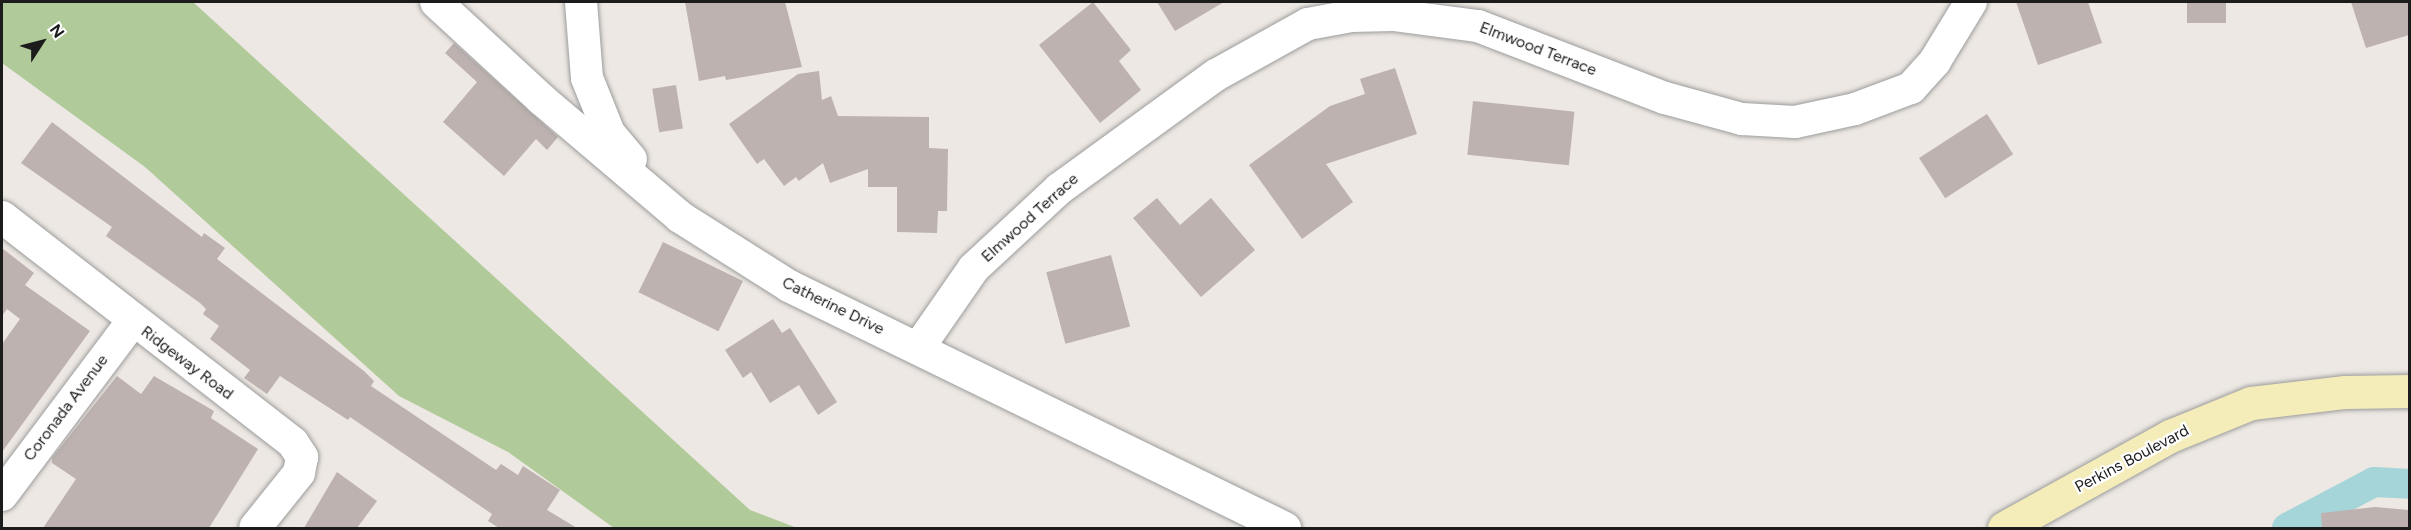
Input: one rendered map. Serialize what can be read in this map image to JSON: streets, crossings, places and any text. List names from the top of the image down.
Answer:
{
  "streets": {
    "street": [
      "Elmwood Terrace",
      "Catherine Drive",
      "Ridgeway Road",
      "Coronada Avenue",
      "Perkins Boulevard"
    ]
  },
  "crossings": [
    ["Elmwood Terrace", "Catherine Drive"],
    ["Ridgeway Road", "Coronada Avenue"]
  ],
  "north": "top right"
}
